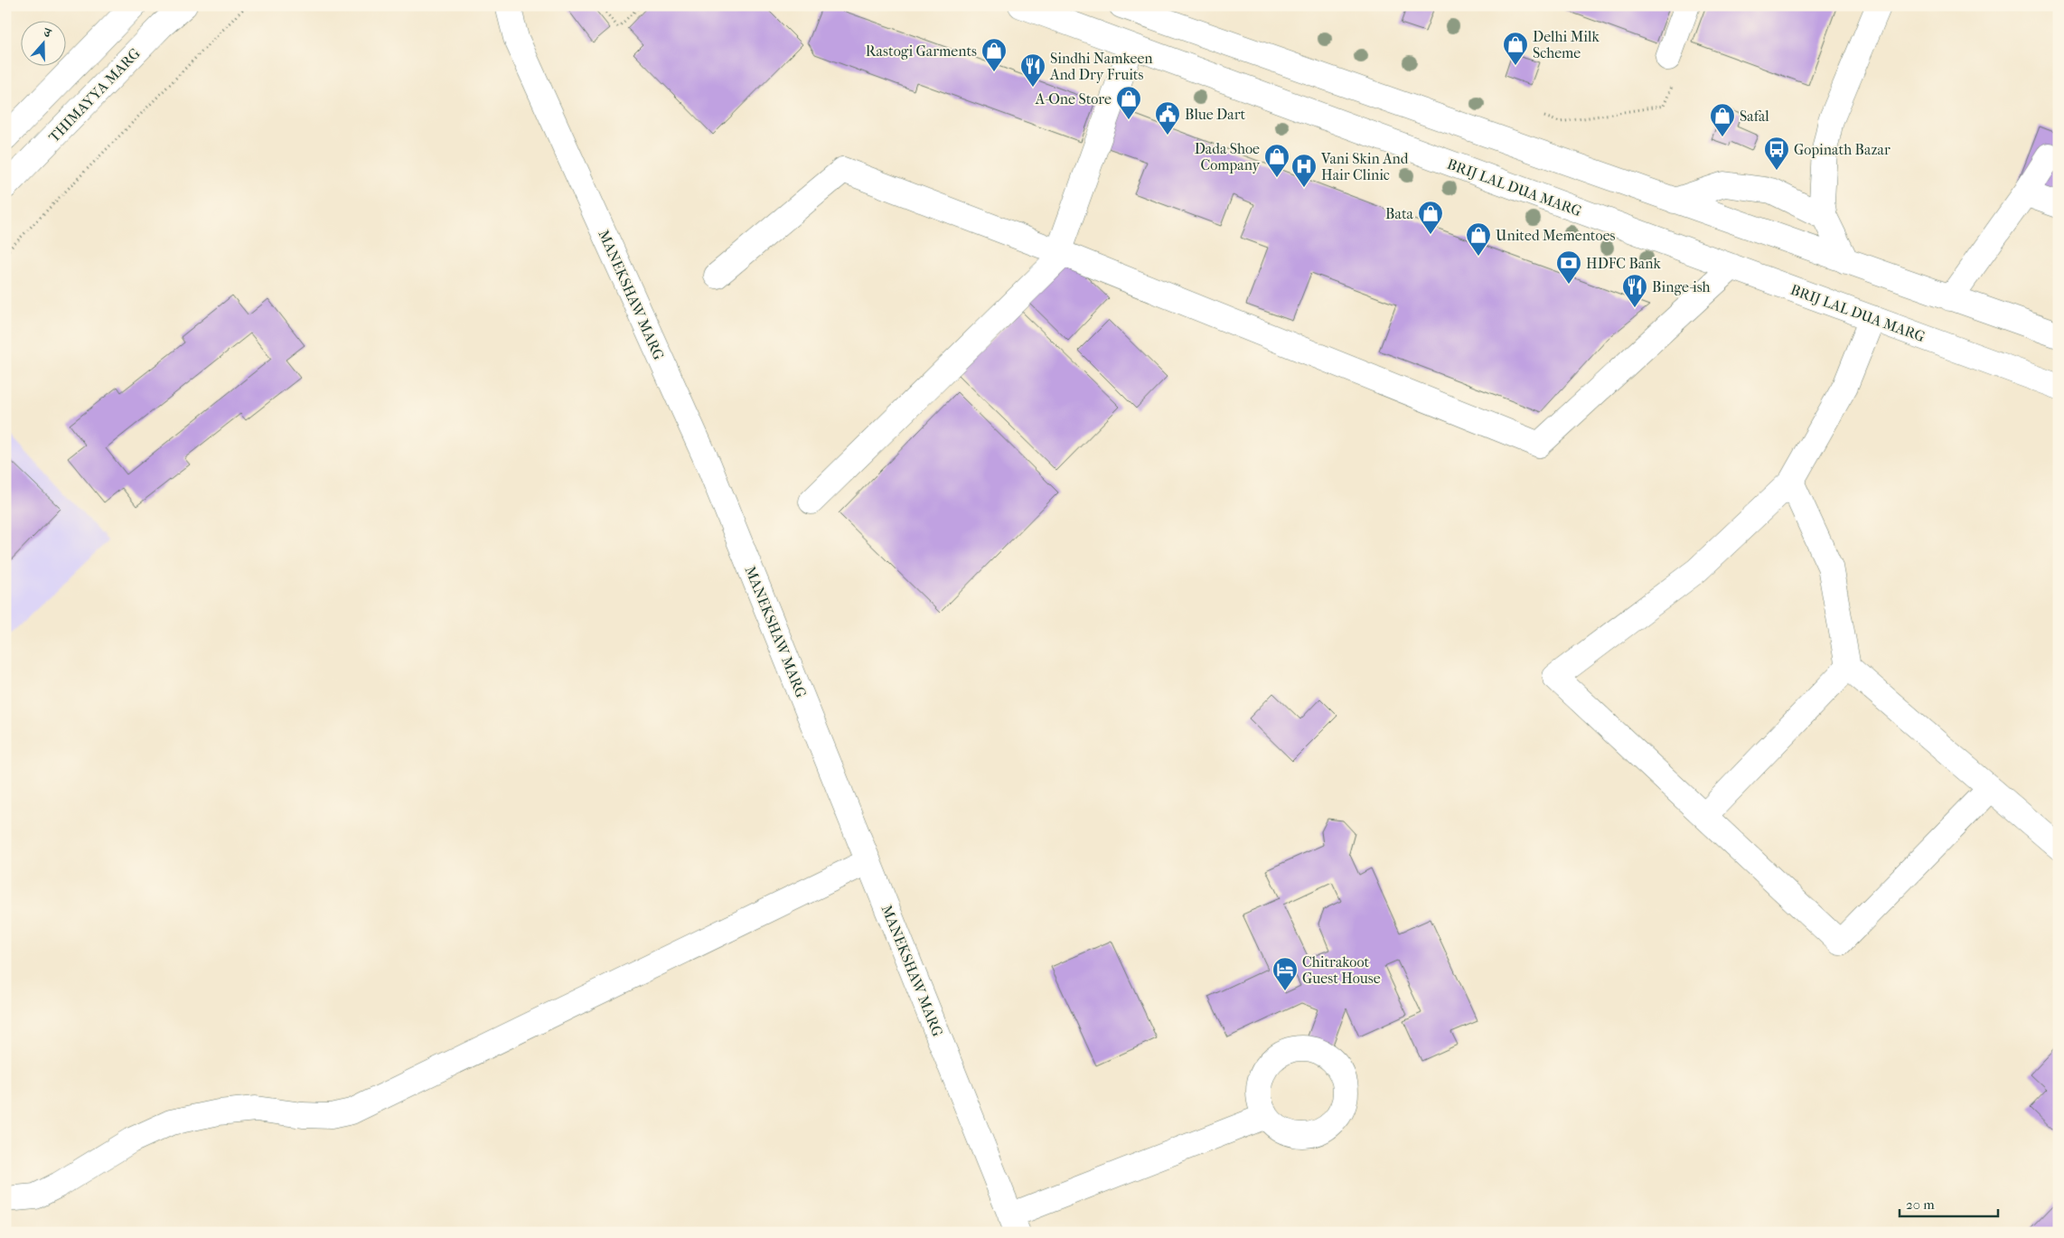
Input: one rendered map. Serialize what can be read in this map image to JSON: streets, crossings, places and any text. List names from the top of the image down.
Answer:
{
  "streets": {
    "street": ["THIMAYYA MARG", "BRIJ LAL DUA MARG", "MANEKSHAW MARG"]
  },
  "places": {
    "shop": [
      "Delhi Milk Scheme",
      "Rastogi Garments",
      "A-One Store",
      "Safal",
      "Dada Shoe Company",
      "Bata",
      "United Mementoes"
    ],
    "restaurant": ["Sindhi Namkeen And Dry Fruits", "Binge-ish"],
    "public building": ["Blue Dart"],
    "bus stop": ["Gopinath Bazar"],
    "hospital": ["Vani Skin And Hair Clinic"],
    "bank": ["HDFC Bank"],
    "hotel": ["Chitrakoot Guest House"]
  },
  "scale_bar": "20 m",
  "north": "top"
}
